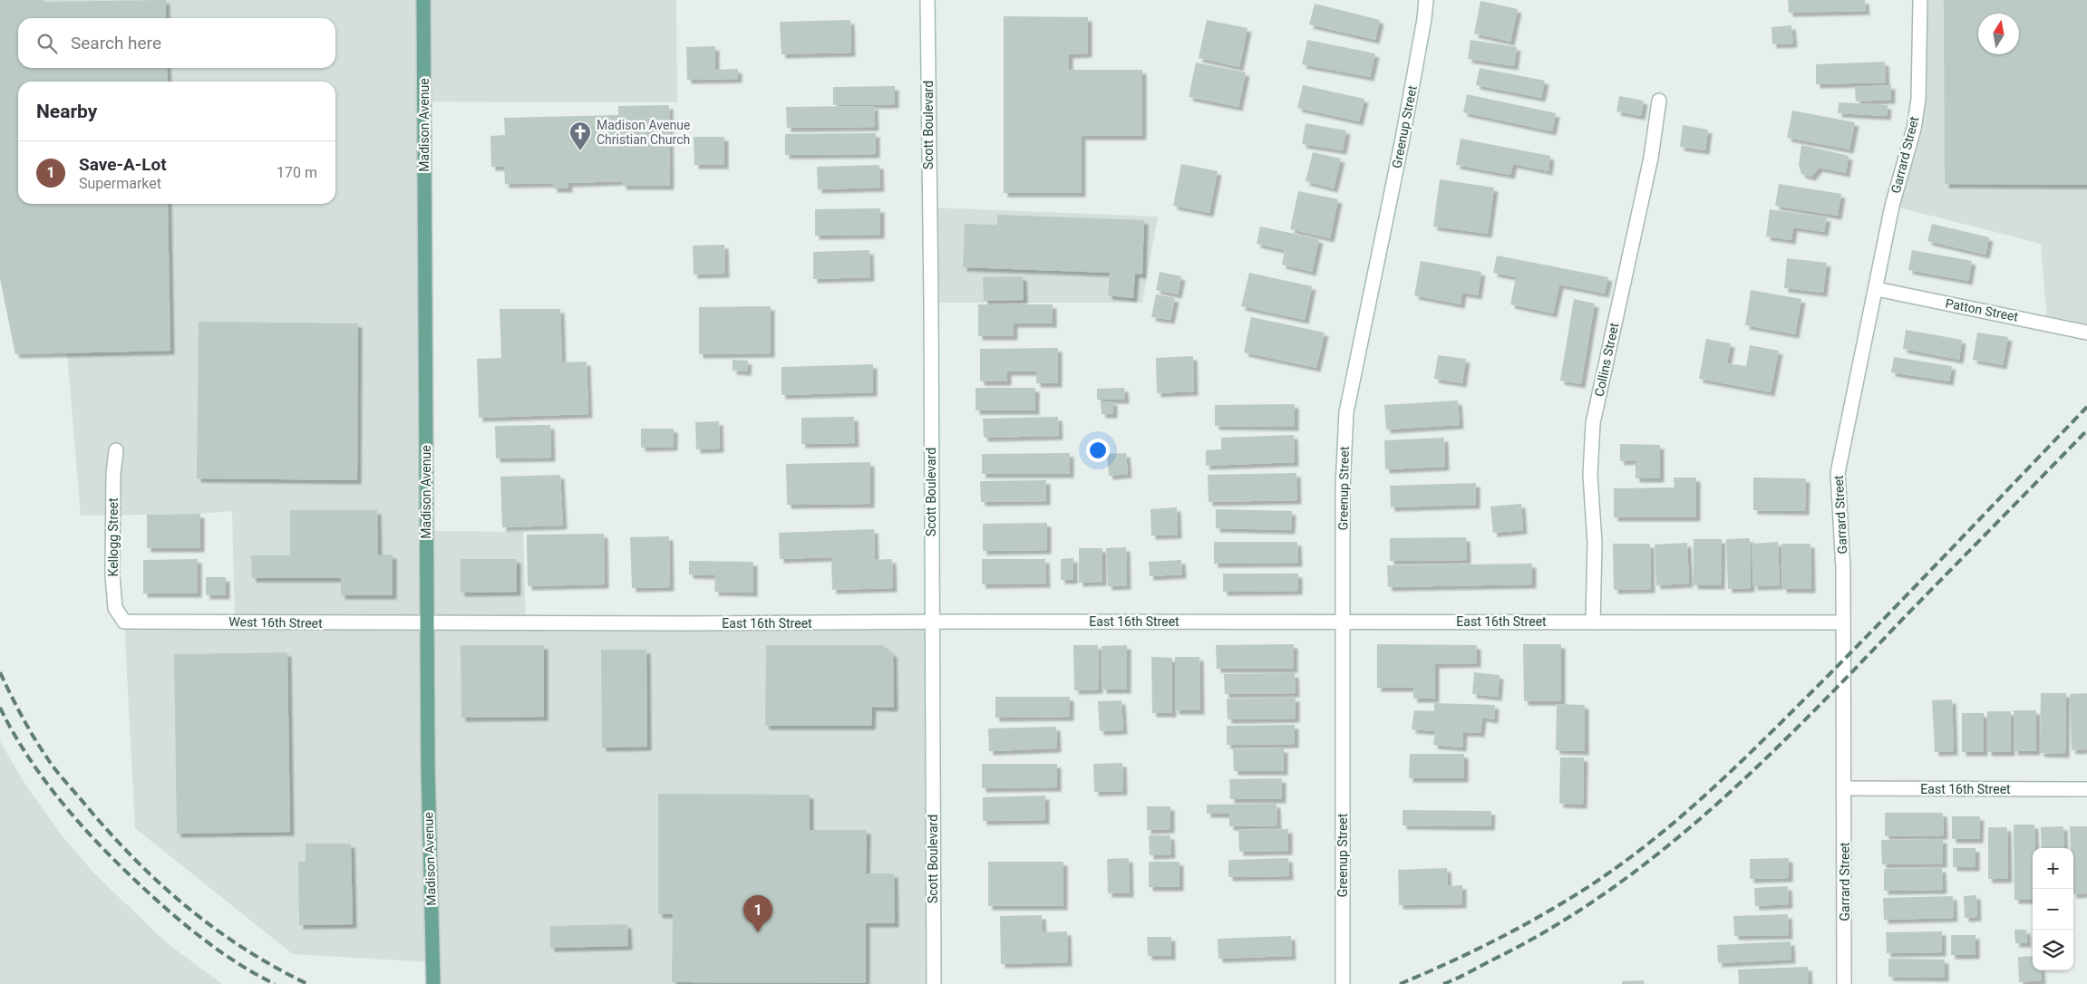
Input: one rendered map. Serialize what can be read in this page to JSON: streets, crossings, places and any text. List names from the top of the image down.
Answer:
{
  "streets": {
    "main road": ["Madison Avenue"],
    "street": [
      "Scott Boulevard",
      "Greenup Street",
      "Garrard Street",
      "Patton Street",
      "Collins Street",
      "Kellogg Street",
      "East 16th Street",
      "West 16th Street"
    ]
  },
  "crossings": [
    ["Madison Avenue", "East 16th Street"],
    ["Madison Avenue", "West 16th Street"],
    ["Scott Boulevard", "East 16th Street"],
    ["Greenup Street", "East 16th Street"],
    ["Garrard Street", "Patton Street"],
    ["Garrard Street", "East 16th Street"],
    ["Collins Street", "East 16th Street"],
    ["Kellogg Street", "West 16th Street"],
    ["East 16th Street", "West 16th Street"]
  ],
  "places": {
    "church": ["Madison Avenue Christian Church"]
  },
  "north": "top",
  "page": {
    "search": "Search here",
    "heading": "Nearby",
    "list": [
      {
        "mark": "1",
        "name": "Save-A-Lot",
        "note": "Supermarket",
        "value": "170 m"
      }
    ],
    "map_buttons": ["+", "−"],
    "pins": "1"
  }
}
